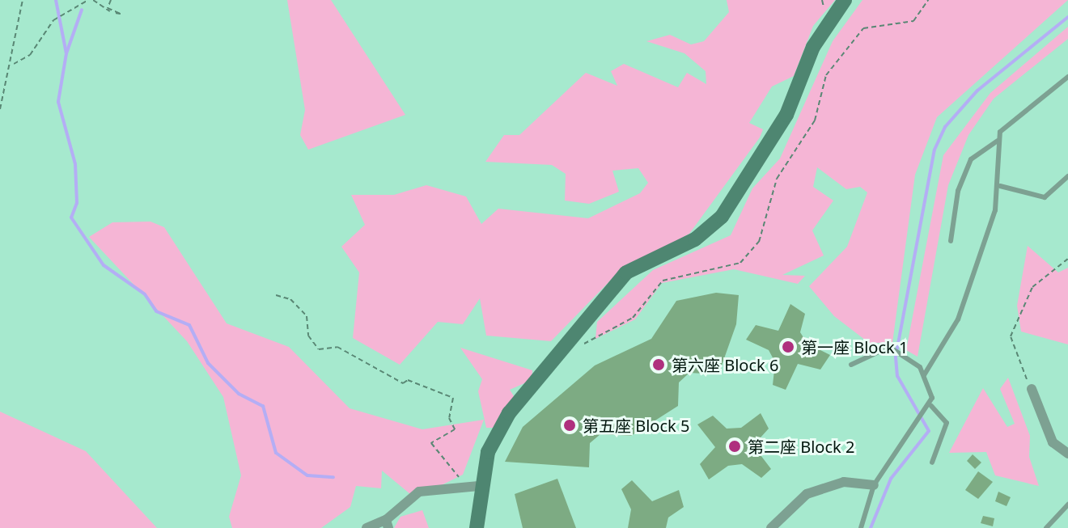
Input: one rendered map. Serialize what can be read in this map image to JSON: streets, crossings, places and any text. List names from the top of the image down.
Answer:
{
  "places": [
    "第一座 Block 1",
    "第六座 Block 6",
    "第五座 Block 5",
    "第二座 Block 2"
  ]
}
